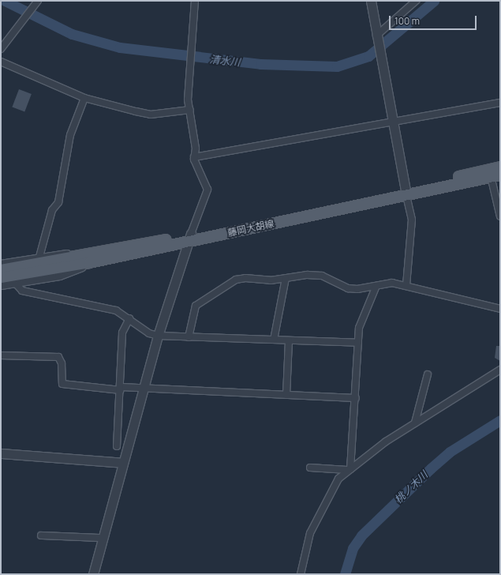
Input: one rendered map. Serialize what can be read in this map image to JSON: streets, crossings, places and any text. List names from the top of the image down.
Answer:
{
  "streets": {
    "main road": ["藤岡大胡線"]
  },
  "water": ["清水川", "桃ノ木川"],
  "scale_bar": "100 m"
}
